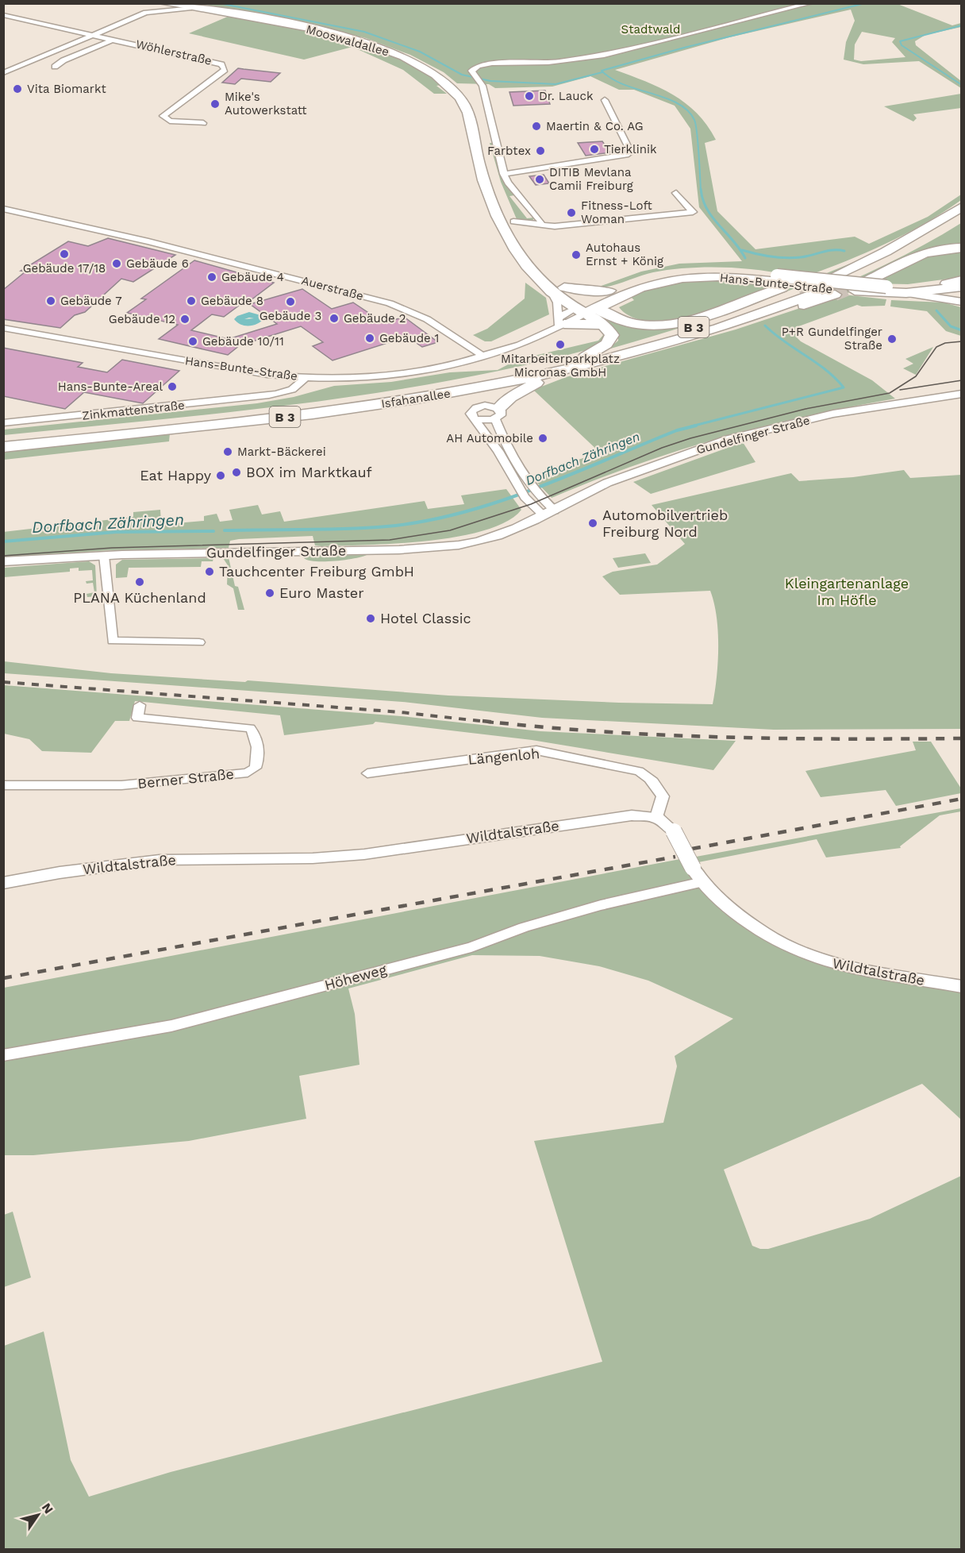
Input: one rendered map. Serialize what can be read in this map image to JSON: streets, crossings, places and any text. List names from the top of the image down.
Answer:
{
  "streets": {
    "main road": [
      "Mooswaldallee",
      "Hans-Bunte-Straße",
      "B 3",
      "Isfahanallee"
    ],
    "street": [
      "Wöhlerstraße",
      "Auerstraße",
      "Zinkmattenstraße",
      "Gundelfinger Straße",
      "Längenloh",
      "Berner Straße",
      "Wildtalstraße",
      "Höheweg"
    ]
  },
  "crossings": [
    ["Mooswaldallee", "Hans-Bunte-Straße"],
    ["Hans-Bunte-Straße", "Auerstraße"],
    ["Hans-Bunte-Straße", "Zinkmattenstraße"],
    ["Längenloh", "Wildtalstraße"],
    ["Wildtalstraße", "Höheweg"]
  ],
  "water": ["Dorfbach Zähringen"],
  "parks": ["Stadtwald", "Kleingartenanlage Im Höfle"],
  "places": [
    "Vita Biomarkt",
    "Dr. Lauck",
    "Mike's Autowerkstatt",
    "Maertin & Co. AG",
    "Tierklinik",
    "Farbtex",
    "DITIB Mevlana Camii Freiburg",
    "Fitness-Loft Woman",
    "Gebäude 17/18",
    "Autohaus Ernst + König",
    "Gebäude 6",
    "Gebäude 4",
    "Gebäude 7",
    "Gebäude 8",
    "Gebäude 3",
    "Gebäude 2",
    "Gebäude 12",
    "Gebäude 1",
    "P+R Gundelfinger Straße",
    "Gebäude 10/11",
    "Mitarbeiterparkplatz Micronas GmbH",
    "Hans-Bunte-Areal",
    "AH Automobile",
    "Markt-Bäckerei",
    "BOX im Marktkauf",
    "Eat Happy",
    "Automobilvertrieb Freiburg Nord",
    "Tauchcenter Freiburg GmbH",
    "PLANA Küchenland",
    "Euro Master",
    "Hotel Classic"
  ],
  "north": "top right"
}
